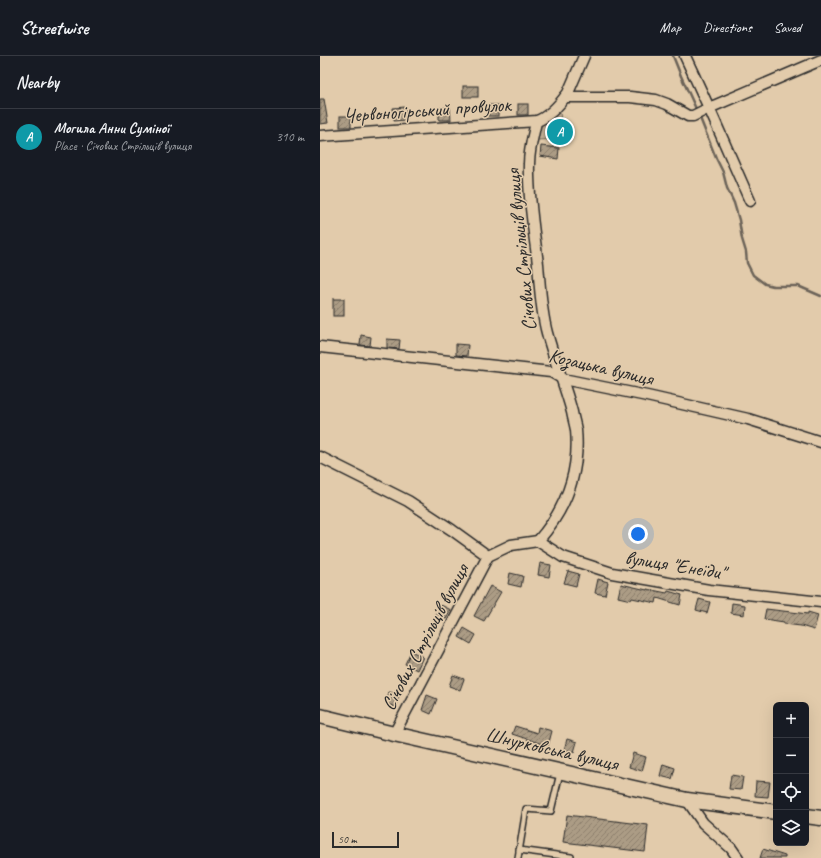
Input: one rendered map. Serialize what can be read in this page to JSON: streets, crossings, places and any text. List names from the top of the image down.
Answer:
{
  "streets": {
    "street": [
      "Червоногірський провулок",
      "Січових Стрільців вулиця",
      "Козацька вулиця",
      "вулиця \"Енеїди\"",
      "Шнурковська вулиця"
    ]
  },
  "crossings": [
    ["Червоногірський провулок", "Січових Стрільців вулиця"],
    ["Січових Стрільців вулиця", "Козацька вулиця"],
    ["Січових Стрільців вулиця", "вулиця \"Енеїди\""],
    ["Січових Стрільців вулиця", "Шнурковська вулиця"]
  ],
  "scale_bar": "50 m",
  "page": {
    "header": "Streetwise",
    "nav": ["Map", "Directions", "Saved"],
    "heading": "Nearby",
    "list": [
      {
        "mark": "A",
        "name": "Могила Анни Суміної",
        "note": "Place · Січових Стрільців вулиця",
        "value": "310 m"
      }
    ],
    "pins": "A",
    "map_buttons": ["+", "−"],
    "scale": "50 m"
  }
}
